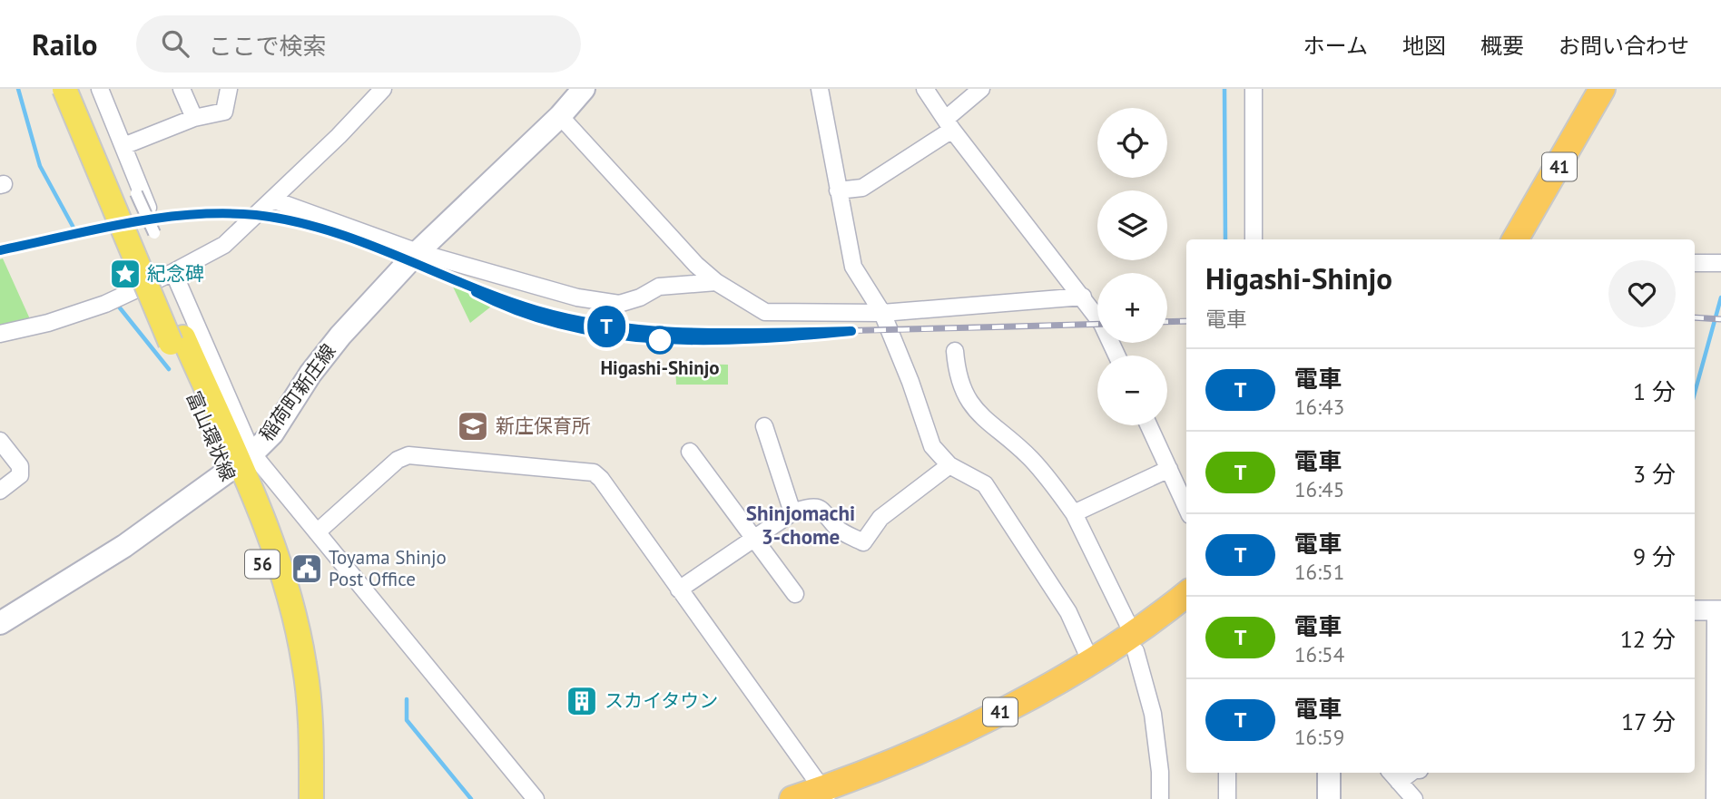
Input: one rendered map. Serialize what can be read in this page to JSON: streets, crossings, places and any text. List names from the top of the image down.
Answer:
{
  "streets": {
    "highway": ["41"],
    "main road": ["稲荷町新庄線", "富山環状線", "56"]
  },
  "crossings": [
    ["稲荷町新庄線", "富山環状線"]
  ],
  "districts": ["Shinjomachi 3-chome"],
  "places": {
    "place": ["紀念碑"],
    "other": ["Higashi-Shinjo"],
    "school or university": ["新庄保育所"],
    "public building": ["Toyama Shinjo Post Office"],
    "building": ["スカイタウン"]
  },
  "page": {
    "header": "Railo",
    "search": "ここで検索",
    "nav": [
      "ホーム",
      "地図",
      "概要",
      "お問い合わせ"
    ],
    "on_map": "T",
    "map_buttons": ["+", "−"],
    "heading": ["Higashi-Shinjo", "電車"],
    "list": [
      {
        "mark": "T",
        "name": "電車",
        "note": "16:43",
        "value": "1 分"
      },
      {
        "mark": "T",
        "name": "電車",
        "note": "16:45",
        "value": "3 分"
      },
      {
        "mark": "T",
        "name": "電車",
        "note": "16:51",
        "value": "9 分"
      },
      {
        "mark": "T",
        "name": "電車",
        "note": "16:54",
        "value": "12 分"
      },
      {
        "mark": "T",
        "name": "電車",
        "note": "16:59",
        "value": "17 分"
      }
    ]
  }
}
